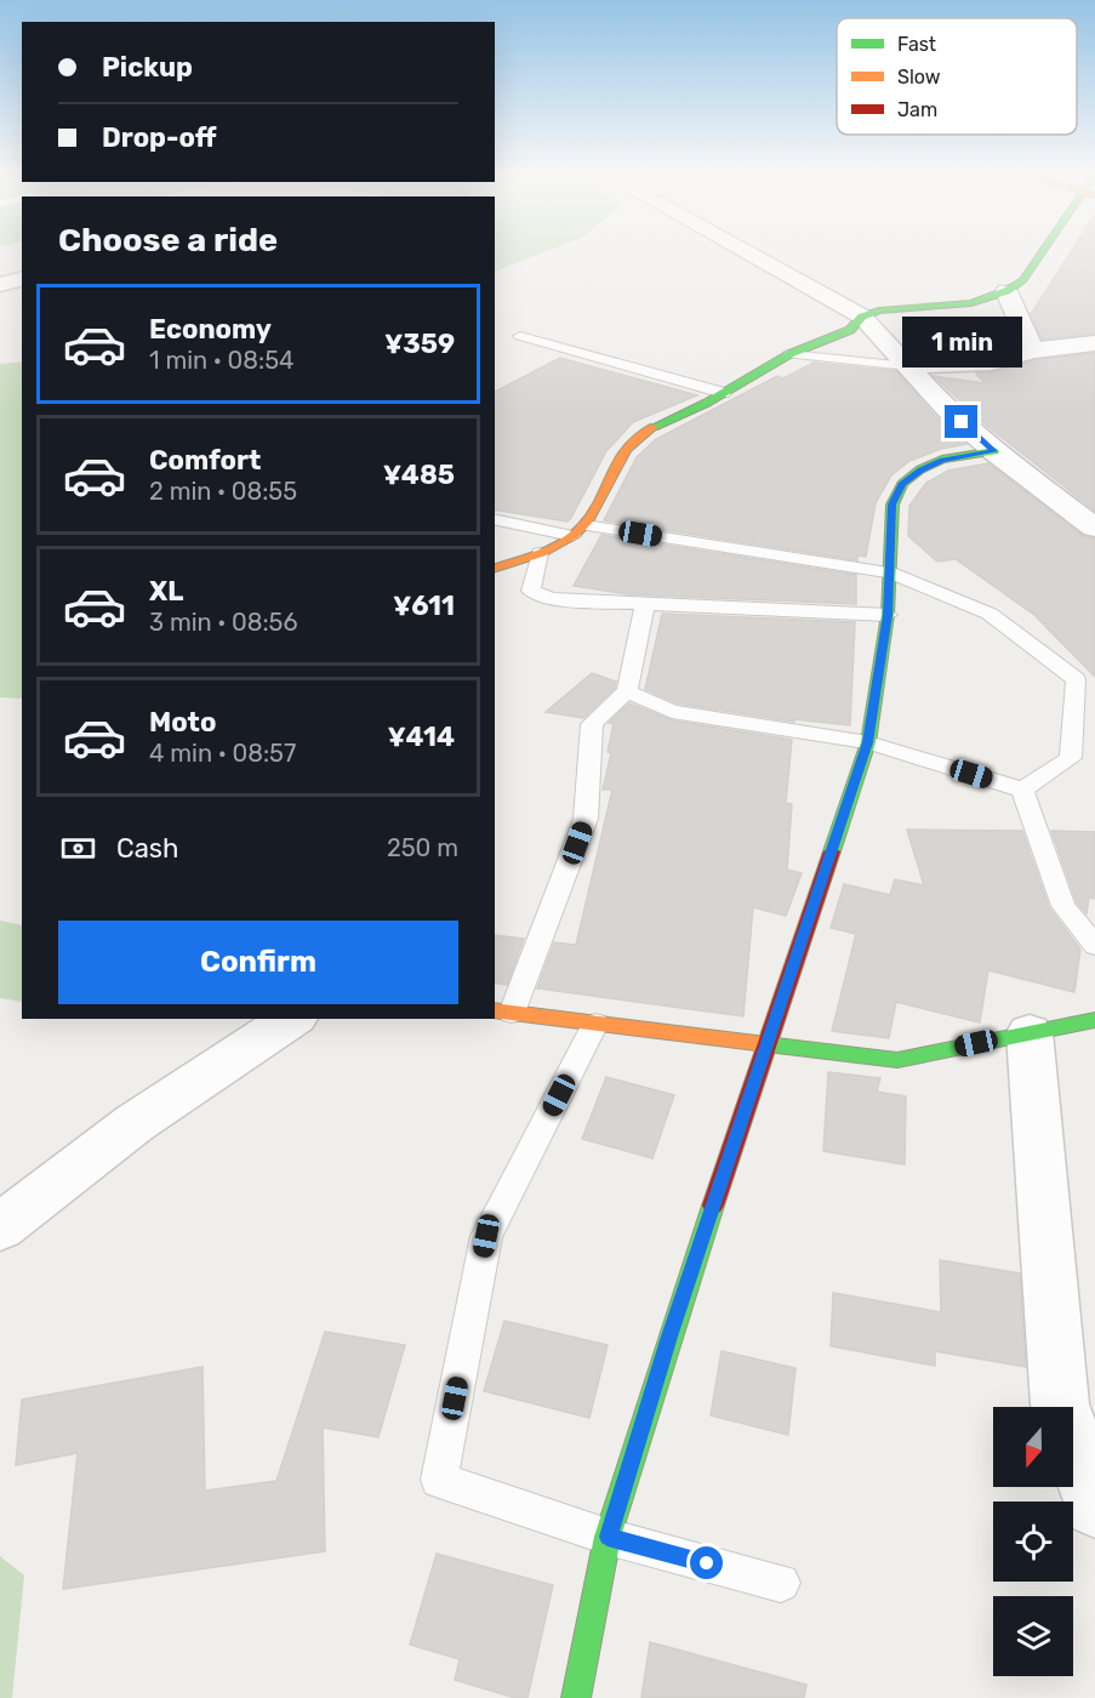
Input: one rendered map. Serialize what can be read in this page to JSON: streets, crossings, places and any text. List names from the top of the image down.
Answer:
{
  "legend": ["Fast", "Slow", "Jam"],
  "north": "bottom",
  "page": {
    "banner": ["Pickup", "Drop-off"],
    "heading": "Choose a ride",
    "list": [
      {
        "name": "Economy",
        "note": "1 min · 08:54",
        "value": "¥359"
      },
      {
        "name": "Comfort",
        "note": "2 min · 08:55",
        "value": "¥485"
      },
      {
        "name": "XL",
        "note": "3 min · 08:56",
        "value": "¥611"
      },
      {
        "name": "Moto",
        "note": "4 min · 08:57",
        "value": "¥414"
      }
    ],
    "bubble": "1 min",
    "pay": ["Cash", "250 m"],
    "buttons": "Confirm"
  }
}
